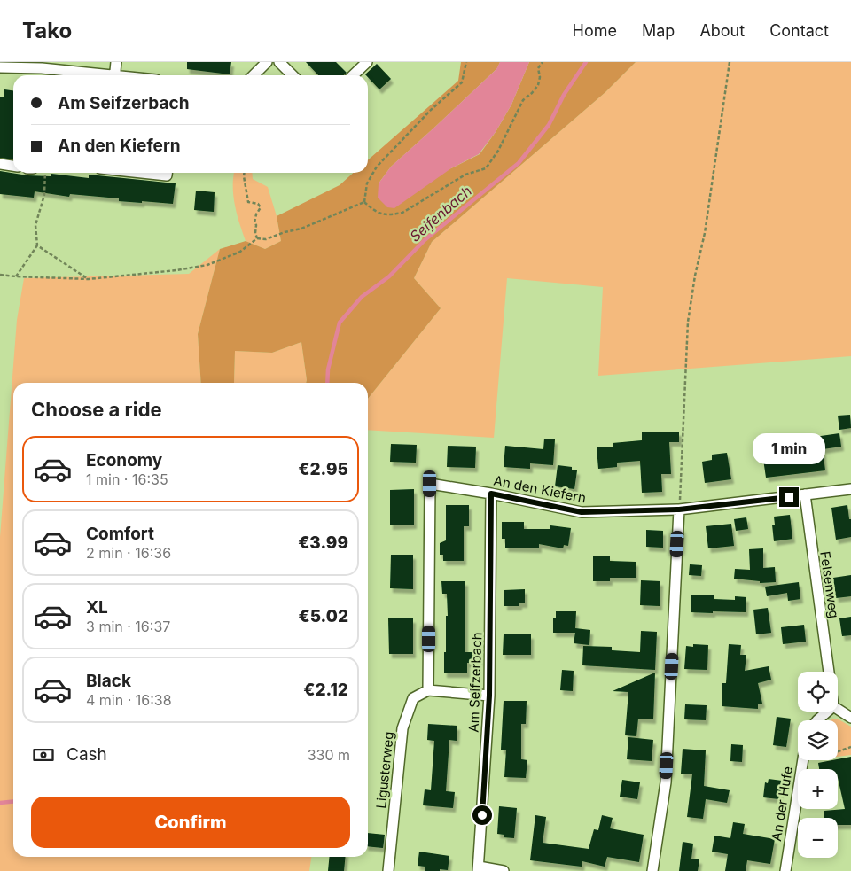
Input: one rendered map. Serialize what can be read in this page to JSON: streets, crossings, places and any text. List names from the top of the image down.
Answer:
{
  "streets": {
    "street": [
      "An den Kiefern",
      "Felsenweg",
      "Am Seifzerbach",
      "Ligusterweg",
      "An der Hufe"
    ]
  },
  "crossings": [
    ["An den Kiefern", "Felsenweg"],
    ["An den Kiefern", "Am Seifzerbach"],
    ["An den Kiefern", "Ligusterweg"]
  ],
  "water": ["Seifenbach"],
  "page": {
    "header": "Tako",
    "nav": [
      "Home",
      "Map",
      "About",
      "Contact"
    ],
    "banner": ["Am Seifzerbach", "An den Kiefern"],
    "heading": "Choose a ride",
    "bubble": "1 min",
    "list": [
      {
        "name": "Economy",
        "note": "1 min · 16:35",
        "value": "€2.95"
      },
      {
        "name": "Comfort",
        "note": "2 min · 16:36",
        "value": "€3.99"
      },
      {
        "name": "XL",
        "note": "3 min · 16:37",
        "value": "€5.02"
      },
      {
        "name": "Black",
        "note": "4 min · 16:38",
        "value": "€2.12"
      }
    ],
    "map_buttons": ["+", "−"],
    "pay": ["Cash", "330 m"],
    "buttons": "Confirm"
  }
}
